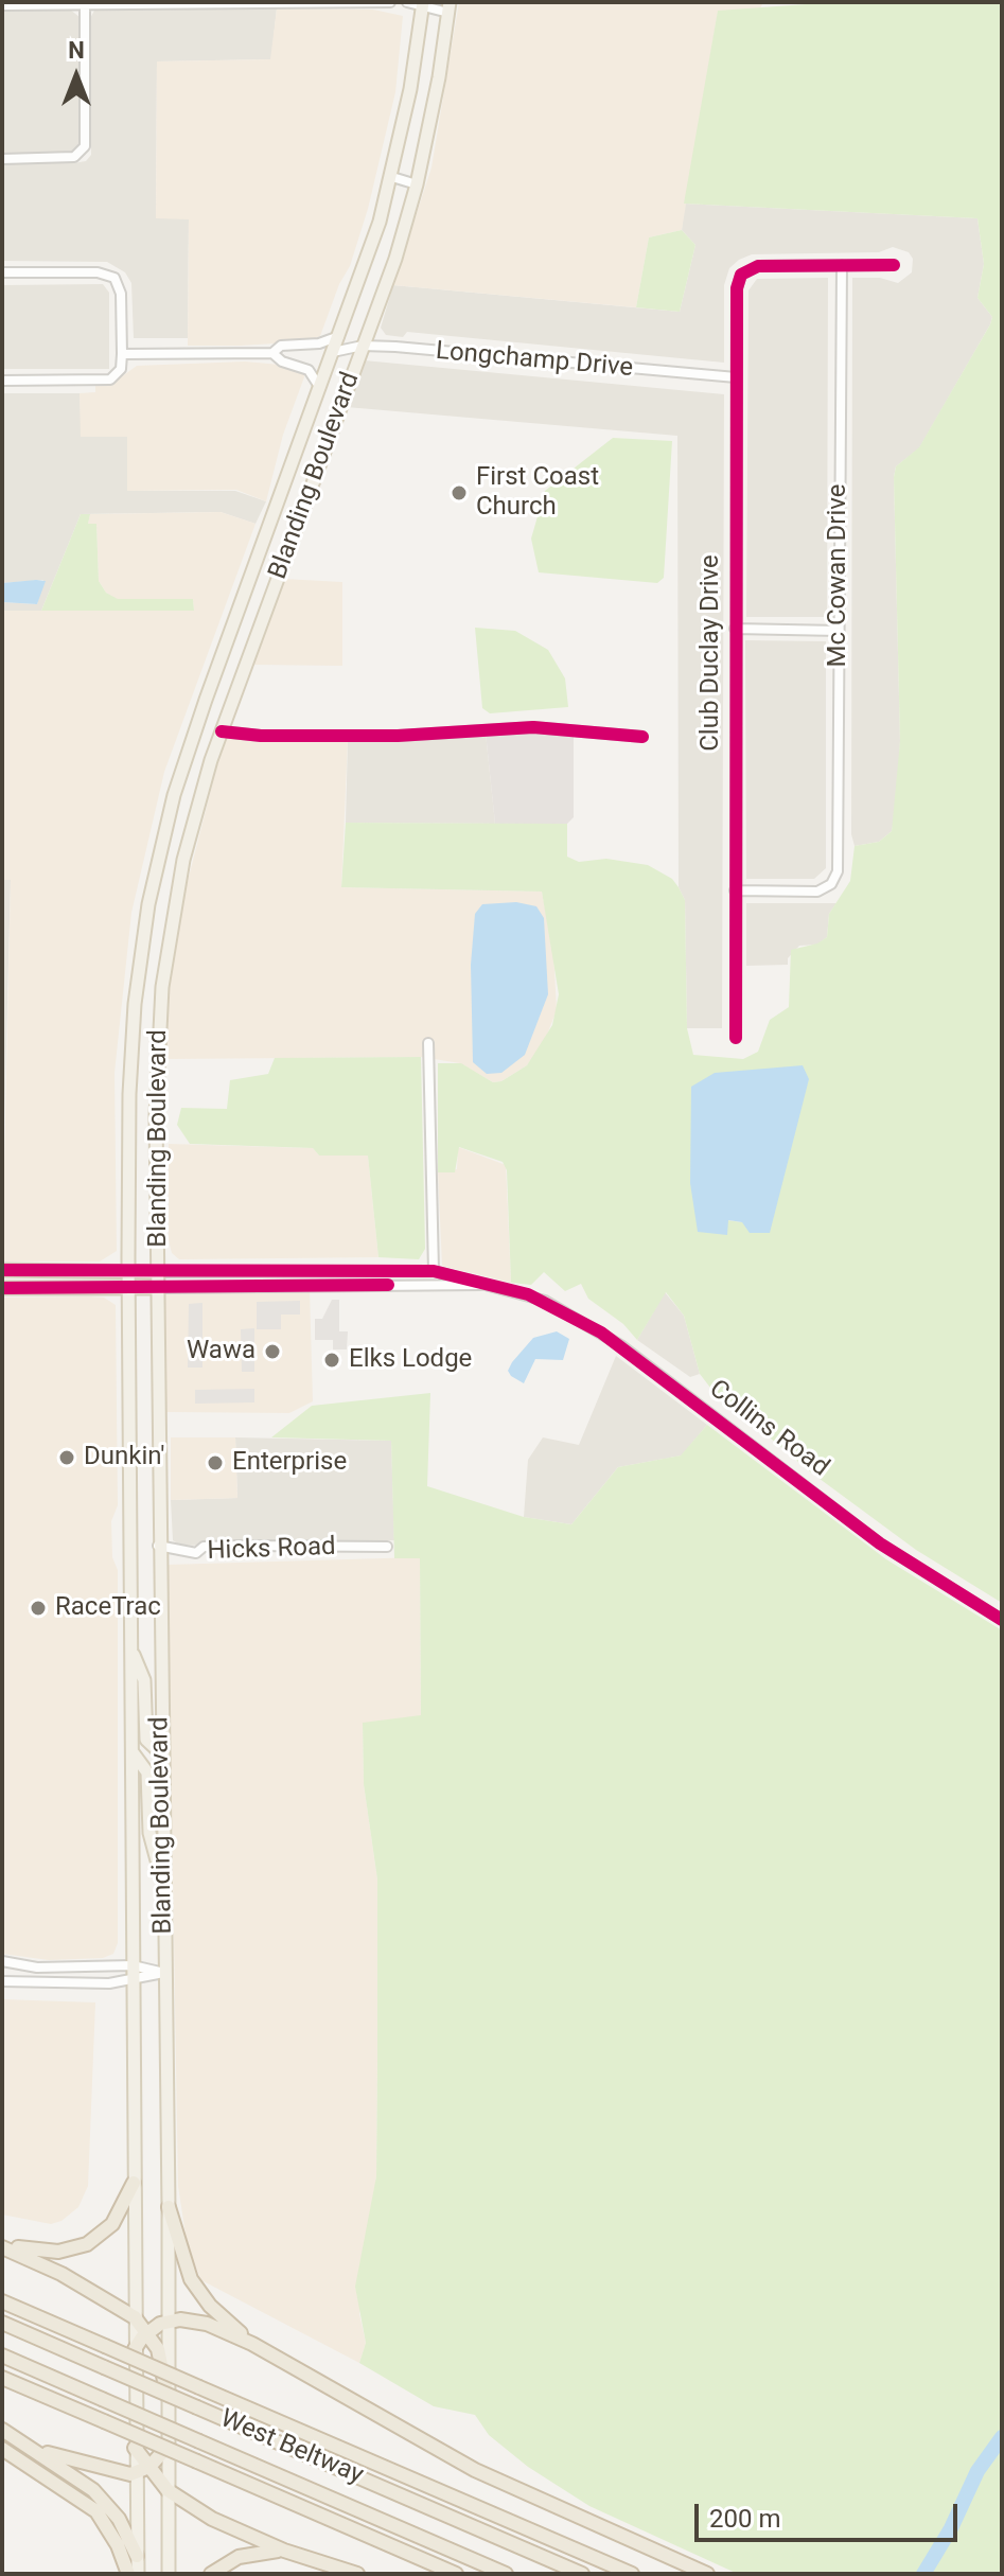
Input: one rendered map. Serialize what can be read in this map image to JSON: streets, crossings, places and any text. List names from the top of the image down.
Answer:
{
  "streets": {
    "highway": ["West Beltway"],
    "main road": ["Blanding Boulevard", "Collins Road"],
    "street": [
      "Longchamp Drive",
      "Mc Cowan Drive",
      "Club Duclay Drive",
      "Hicks Road"
    ]
  },
  "crossings": [
    ["Longchamp Drive", "Blanding Boulevard"],
    ["Longchamp Drive", "Club Duclay Drive"],
    ["Blanding Boulevard", "Collins Road"],
    ["Blanding Boulevard", "Hicks Road"],
    ["Mc Cowan Drive", "Club Duclay Drive"]
  ],
  "places": [
    "First Coast Church",
    "Wawa",
    "Elks Lodge",
    "Dunkin'",
    "Enterprise",
    "RaceTrac"
  ],
  "scale_bar": "200 m",
  "north": "top"
}
